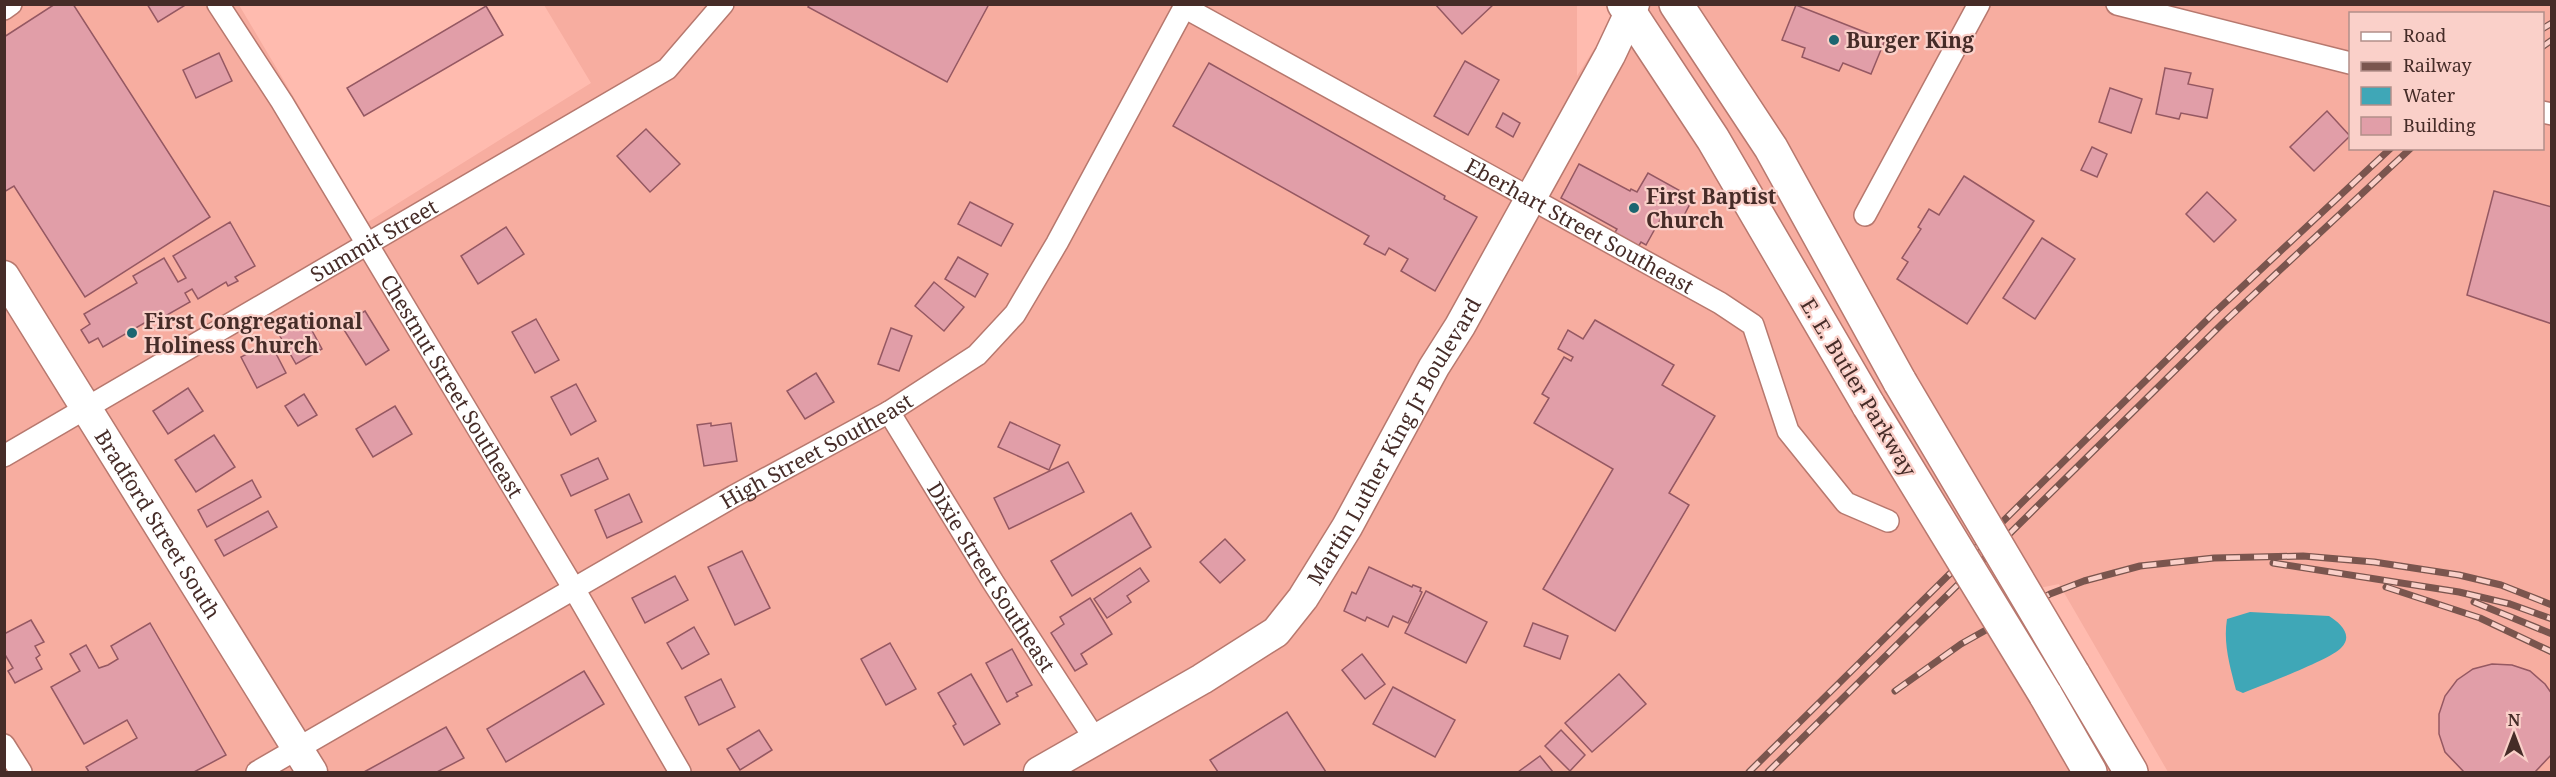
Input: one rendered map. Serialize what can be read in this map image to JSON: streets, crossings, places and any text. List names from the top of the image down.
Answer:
{
  "streets": {
    "highway": ["E. E. Butler Parkway"],
    "main road": ["Martin Luther King Jr Boulevard", "Bradford Street South"],
    "street": [
      "Eberhart Street Southeast",
      "Summit Street",
      "Chestnut Street Southeast",
      "High Street Southeast",
      "Dixie Street Southeast"
    ]
  },
  "crossings": [
    ["Eberhart Street Southeast", "Martin Luther King Jr Boulevard"],
    ["Eberhart Street Southeast", "High Street Southeast"],
    ["Summit Street", "Chestnut Street Southeast"],
    ["Summit Street", "Bradford Street South"],
    ["Chestnut Street Southeast", "High Street Southeast"],
    ["E. E. Butler Parkway", "Martin Luther King Jr Boulevard"],
    ["Martin Luther King Jr Boulevard", "Dixie Street Southeast"],
    ["High Street Southeast", "Bradford Street South"],
    ["High Street Southeast", "Dixie Street Southeast"]
  ],
  "places": ["Burger King", "First Baptist Church", "First Congregational Holiness Church"],
  "legend": [
    "Road",
    "Railway",
    "Water",
    "Building"
  ],
  "north": "top"
}
